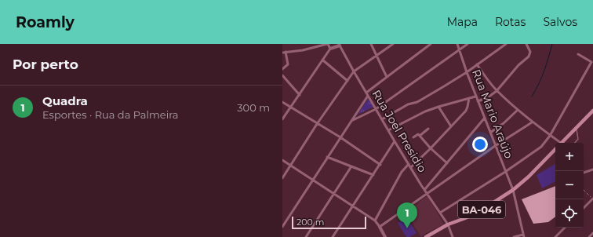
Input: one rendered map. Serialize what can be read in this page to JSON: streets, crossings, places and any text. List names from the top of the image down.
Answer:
{
  "streets": {
    "main road": ["BA-046"],
    "street": ["Rua Mario Araújo", "Rua Joel Presidio"]
  },
  "crossings": [
    ["Rua Mario Araújo", "BA-046"],
    ["Rua Joel Presidio", "BA-046"]
  ],
  "scale_bar": "200 m",
  "page": {
    "header": "Roamly",
    "nav": ["Mapa", "Rotas", "Salvos"],
    "heading": "Por perto",
    "list": [
      {
        "mark": "1",
        "name": "Quadra",
        "note": "Esportes · Rua da Palmeira",
        "value": "300 m"
      }
    ],
    "map_buttons": ["+", "−"],
    "pins": "1",
    "scale": "200 m"
  }
}
